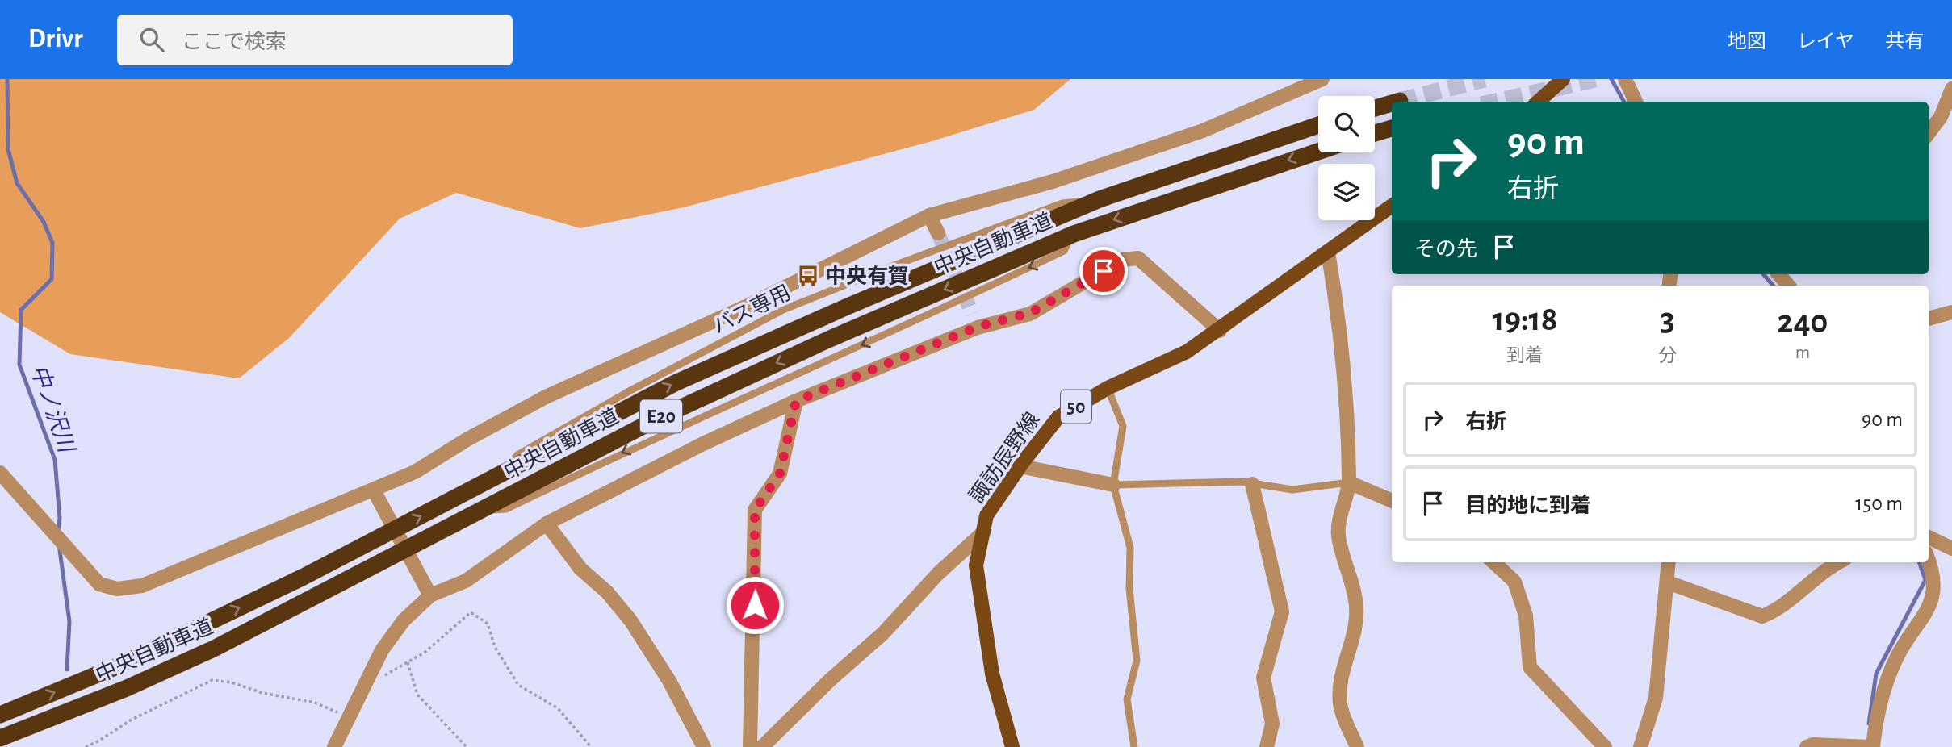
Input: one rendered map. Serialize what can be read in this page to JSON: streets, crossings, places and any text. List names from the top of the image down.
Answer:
{
  "streets": {
    "highway": ["中央自動車道", "E20"],
    "main road": ["50", "諏訪辰野線"]
  },
  "water": ["中ノ沢川"],
  "places": {
    "bus stop": ["中央有賀"]
  },
  "page": {
    "header": "Drivr",
    "search": "ここで検索",
    "nav": ["地図", "レイヤ", "共有"],
    "turn": ["90 m", "右折"],
    "then": "その先",
    "eta": [
      "19:18",
      "到着",
      "3",
      "分",
      "240",
      "m"
    ],
    "list": [
      {
        "name": "右折",
        "value": "90 m"
      },
      {
        "name": "目的地に到着",
        "value": "150 m"
      }
    ]
  }
}
